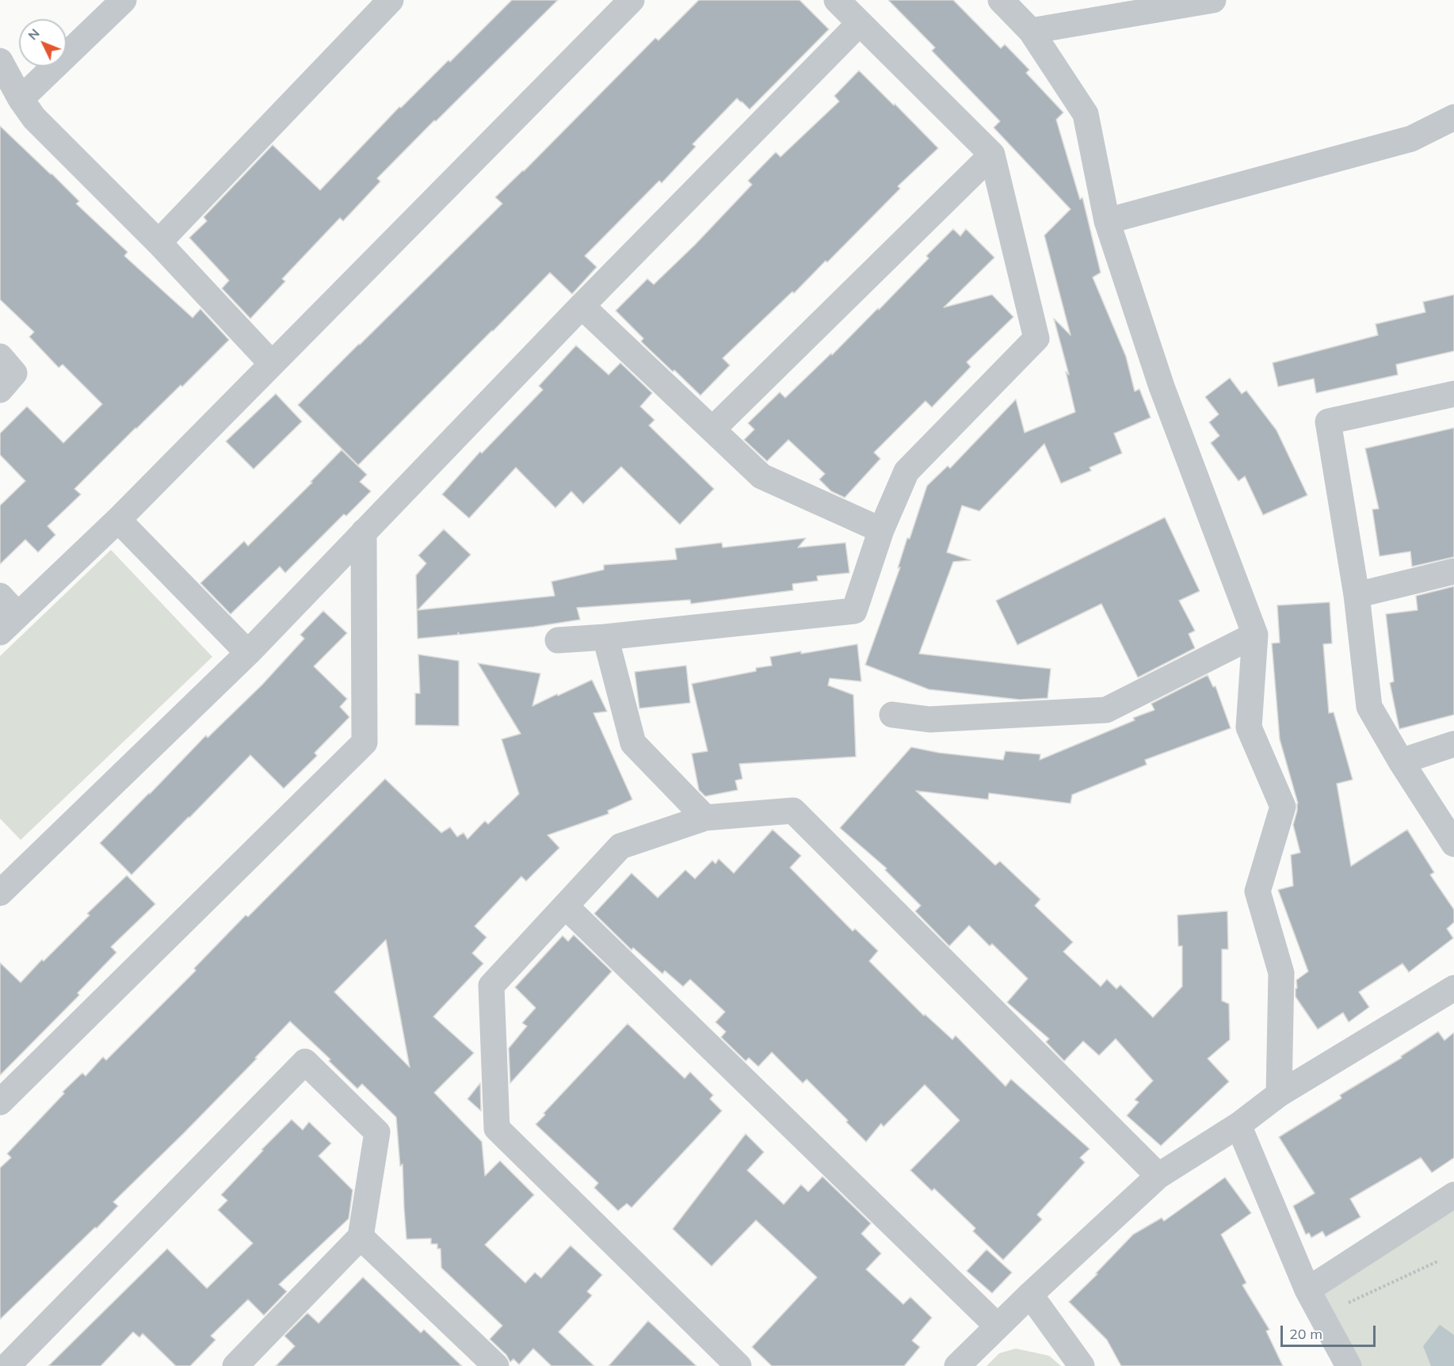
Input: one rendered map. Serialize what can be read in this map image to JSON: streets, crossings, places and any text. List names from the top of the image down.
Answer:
{
  "scale_bar": "20 m",
  "north": "top left"
}
